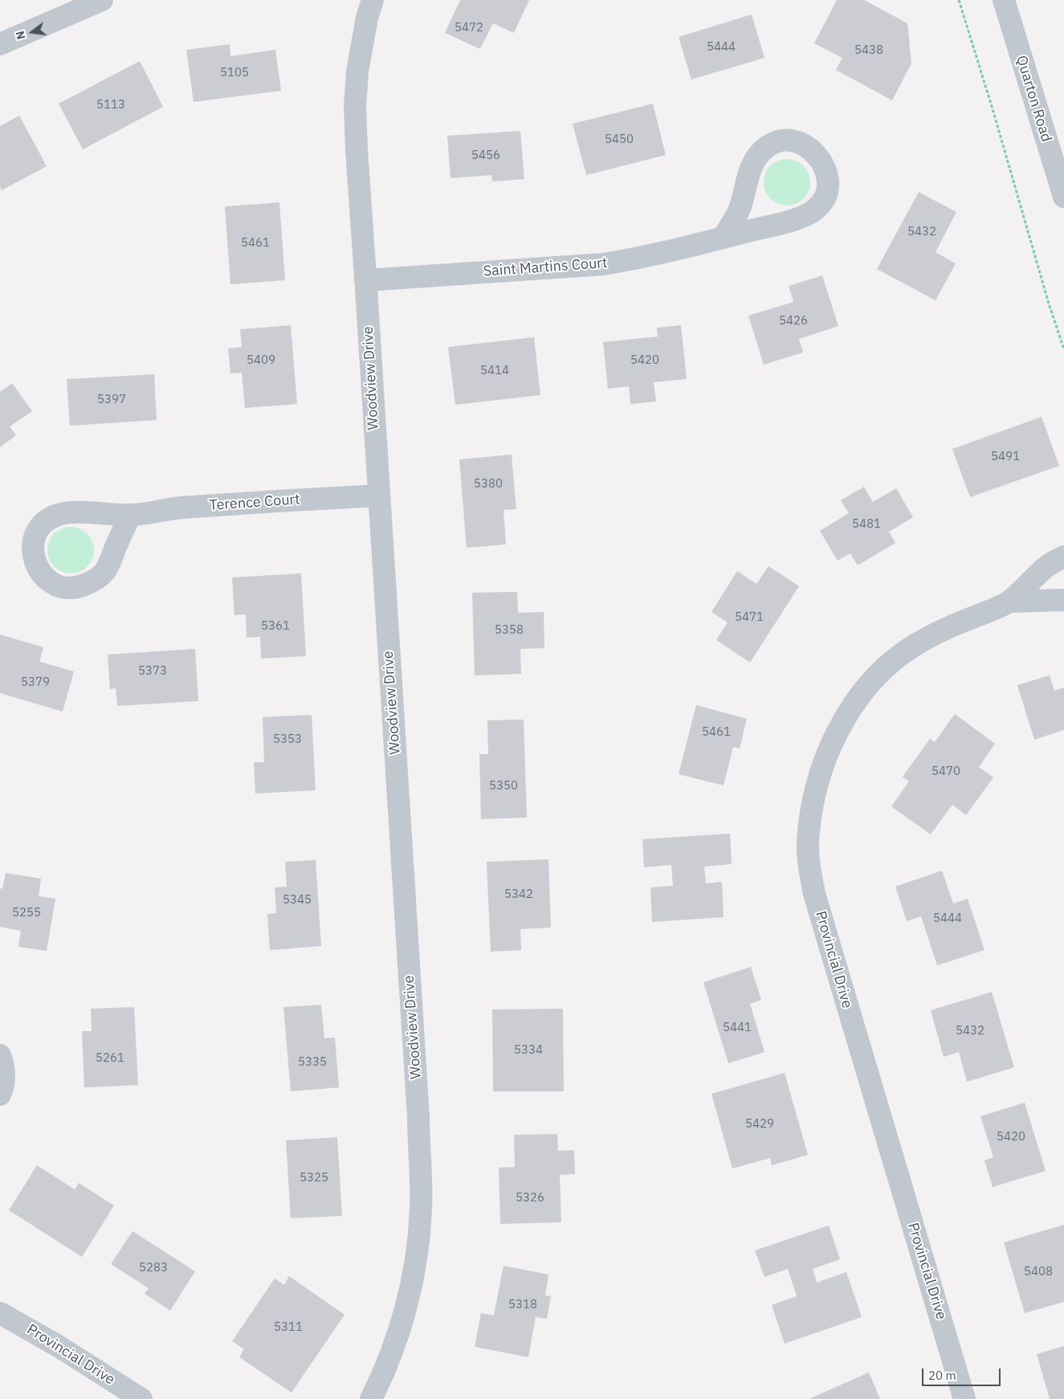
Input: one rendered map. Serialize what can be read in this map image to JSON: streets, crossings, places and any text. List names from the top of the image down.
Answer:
{
  "streets": {
    "street": [
      "Quarton Road",
      "Saint Martins Court",
      "Woodview Drive",
      "Terence Court",
      "Provincial Drive"
    ]
  },
  "crossings": [
    ["Saint Martins Court", "Woodview Drive"],
    ["Woodview Drive", "Terence Court"]
  ],
  "house_numbers": [
    "5472",
    "5444",
    "5438",
    "5105",
    "5113",
    "5450",
    "5456",
    "5432",
    "5461",
    "5426",
    "5409",
    "5420",
    "5414",
    "5397",
    "5491",
    "5380",
    "5481",
    "5471",
    "5361",
    "5358",
    "5373",
    "5379",
    "5461",
    "5353",
    "5470",
    "5350",
    "5342",
    "5345",
    "5255",
    "5444",
    "5441",
    "5432",
    "5334",
    "5261",
    "5335",
    "5429",
    "5420",
    "5325",
    "5326",
    "5283",
    "5408",
    "5318",
    "5311"
  ],
  "scale_bar": "20 m",
  "north": "left"
}
